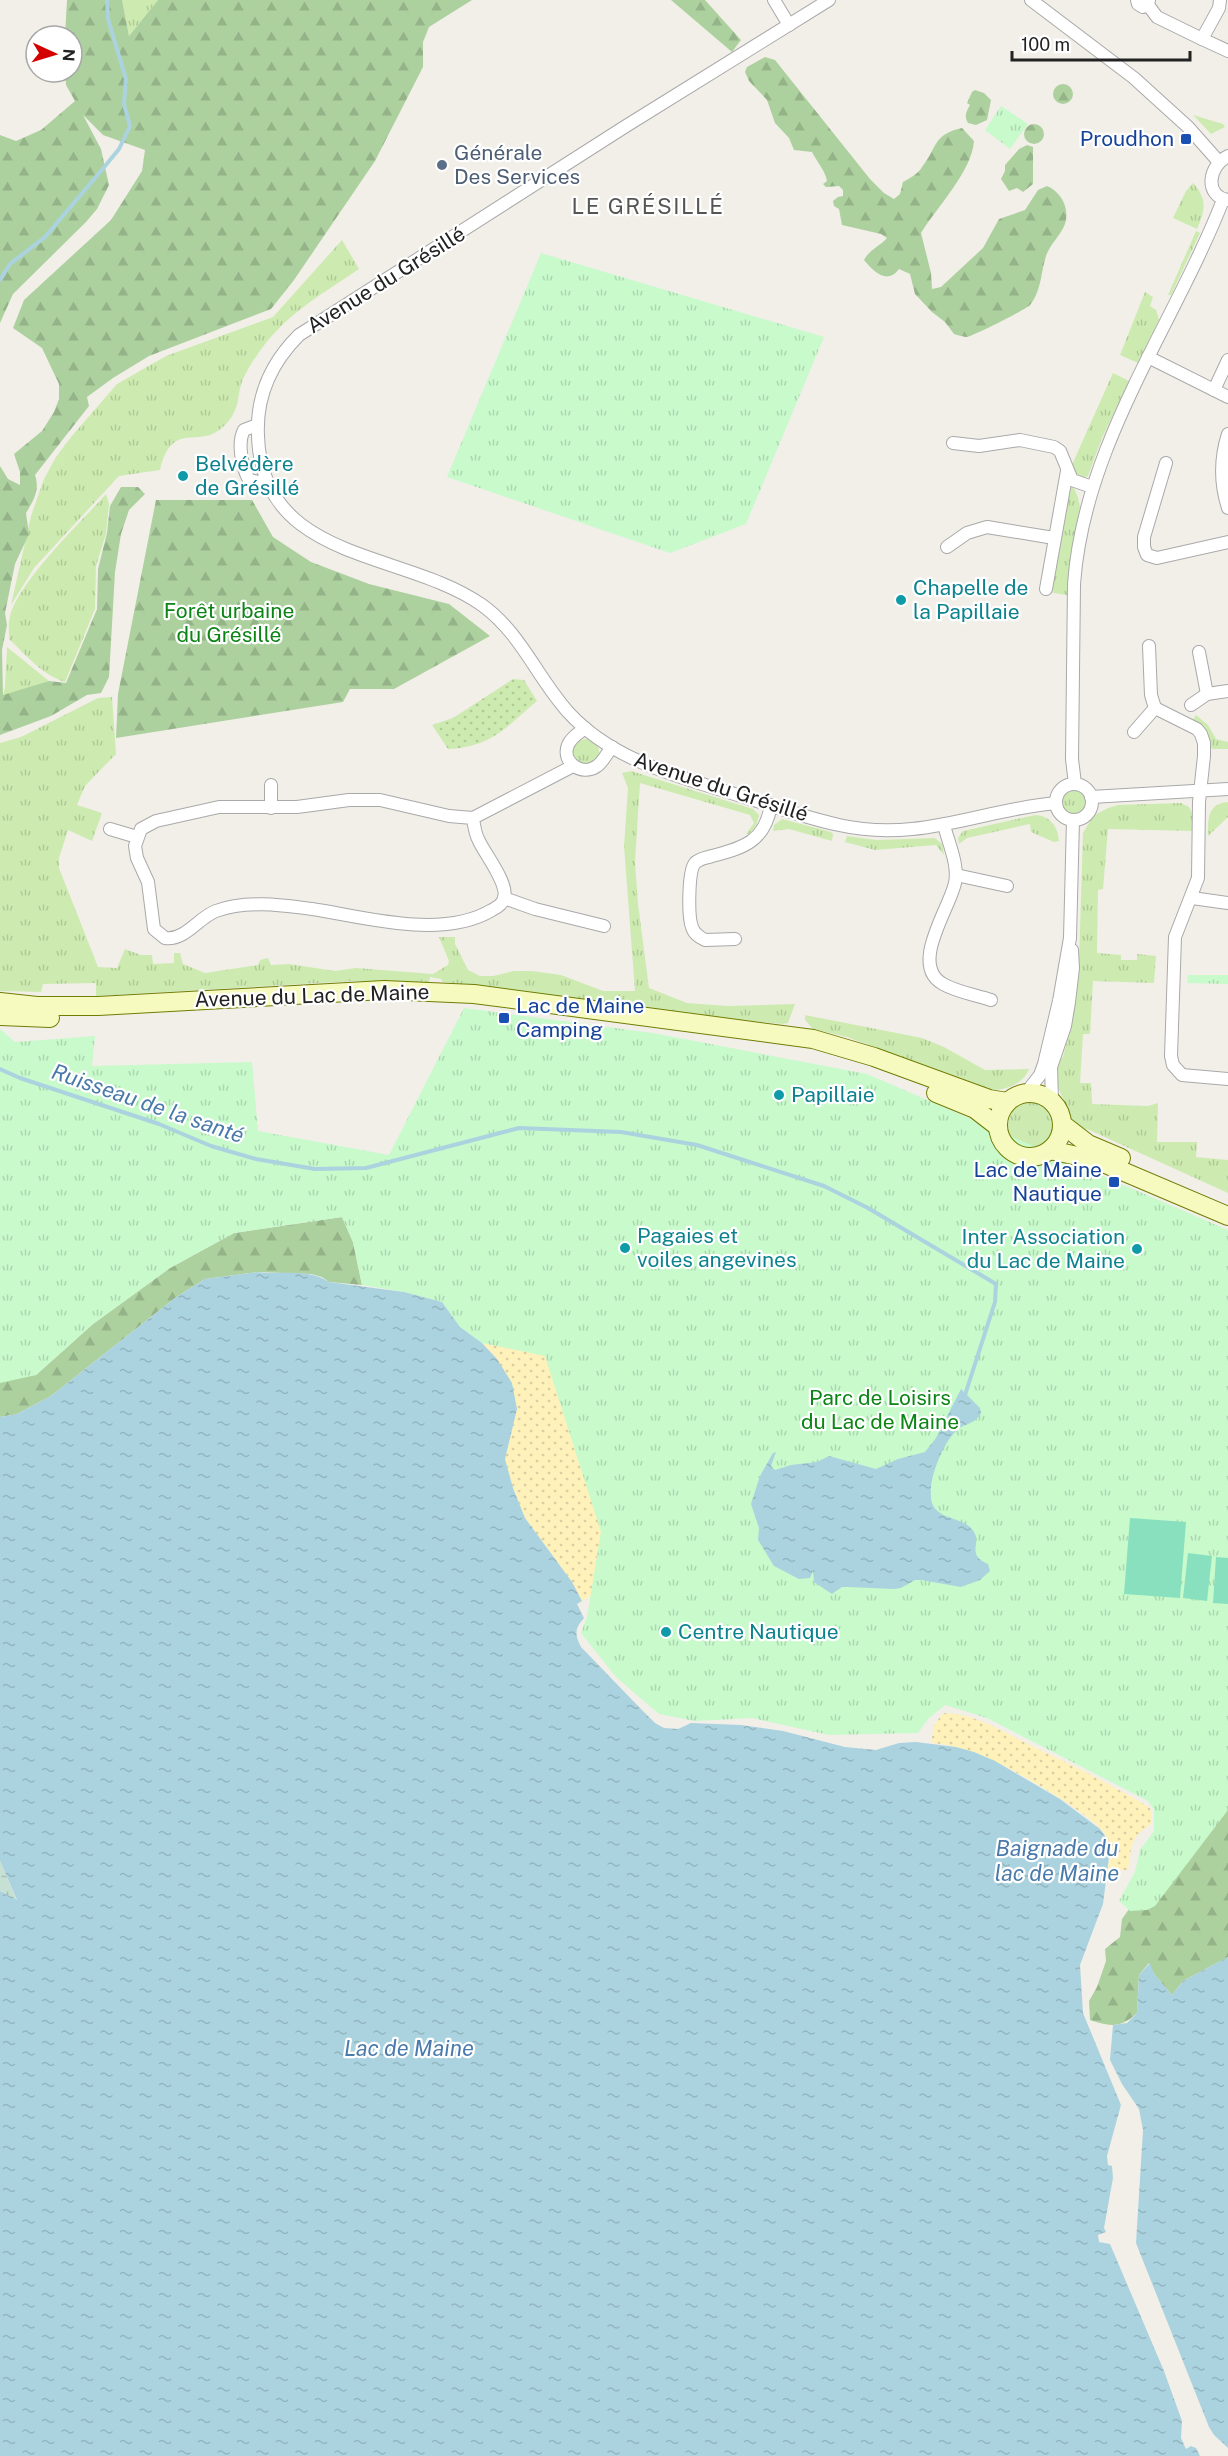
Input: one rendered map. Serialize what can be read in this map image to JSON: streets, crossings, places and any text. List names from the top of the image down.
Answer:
{
  "streets": {
    "street": ["Avenue du Grésillé", "Avenue du Lac de Maine"]
  },
  "districts": ["LE GRÉSILLÉ"],
  "water": ["Ruisseau de la santé", "Baignade du lac de Maine", "Lac de Maine"],
  "parks": ["Forêt urbaine du Grésillé", "Parc de Loisirs du Lac de Maine"],
  "places": {
    "transit": ["Proudhon", "Lac de Maine Camping", "Lac de Maine Nautique"],
    "other": [
      "Générale Des Services",
      "Belvédère de Grésillé",
      "Chapelle de la Papillaie",
      "Papillaie",
      "Pagaies et voiles angevines",
      "Inter Association du Lac de Maine",
      "Centre Nautique"
    ]
  },
  "scale_bar": "100 m",
  "north": "right"
}
